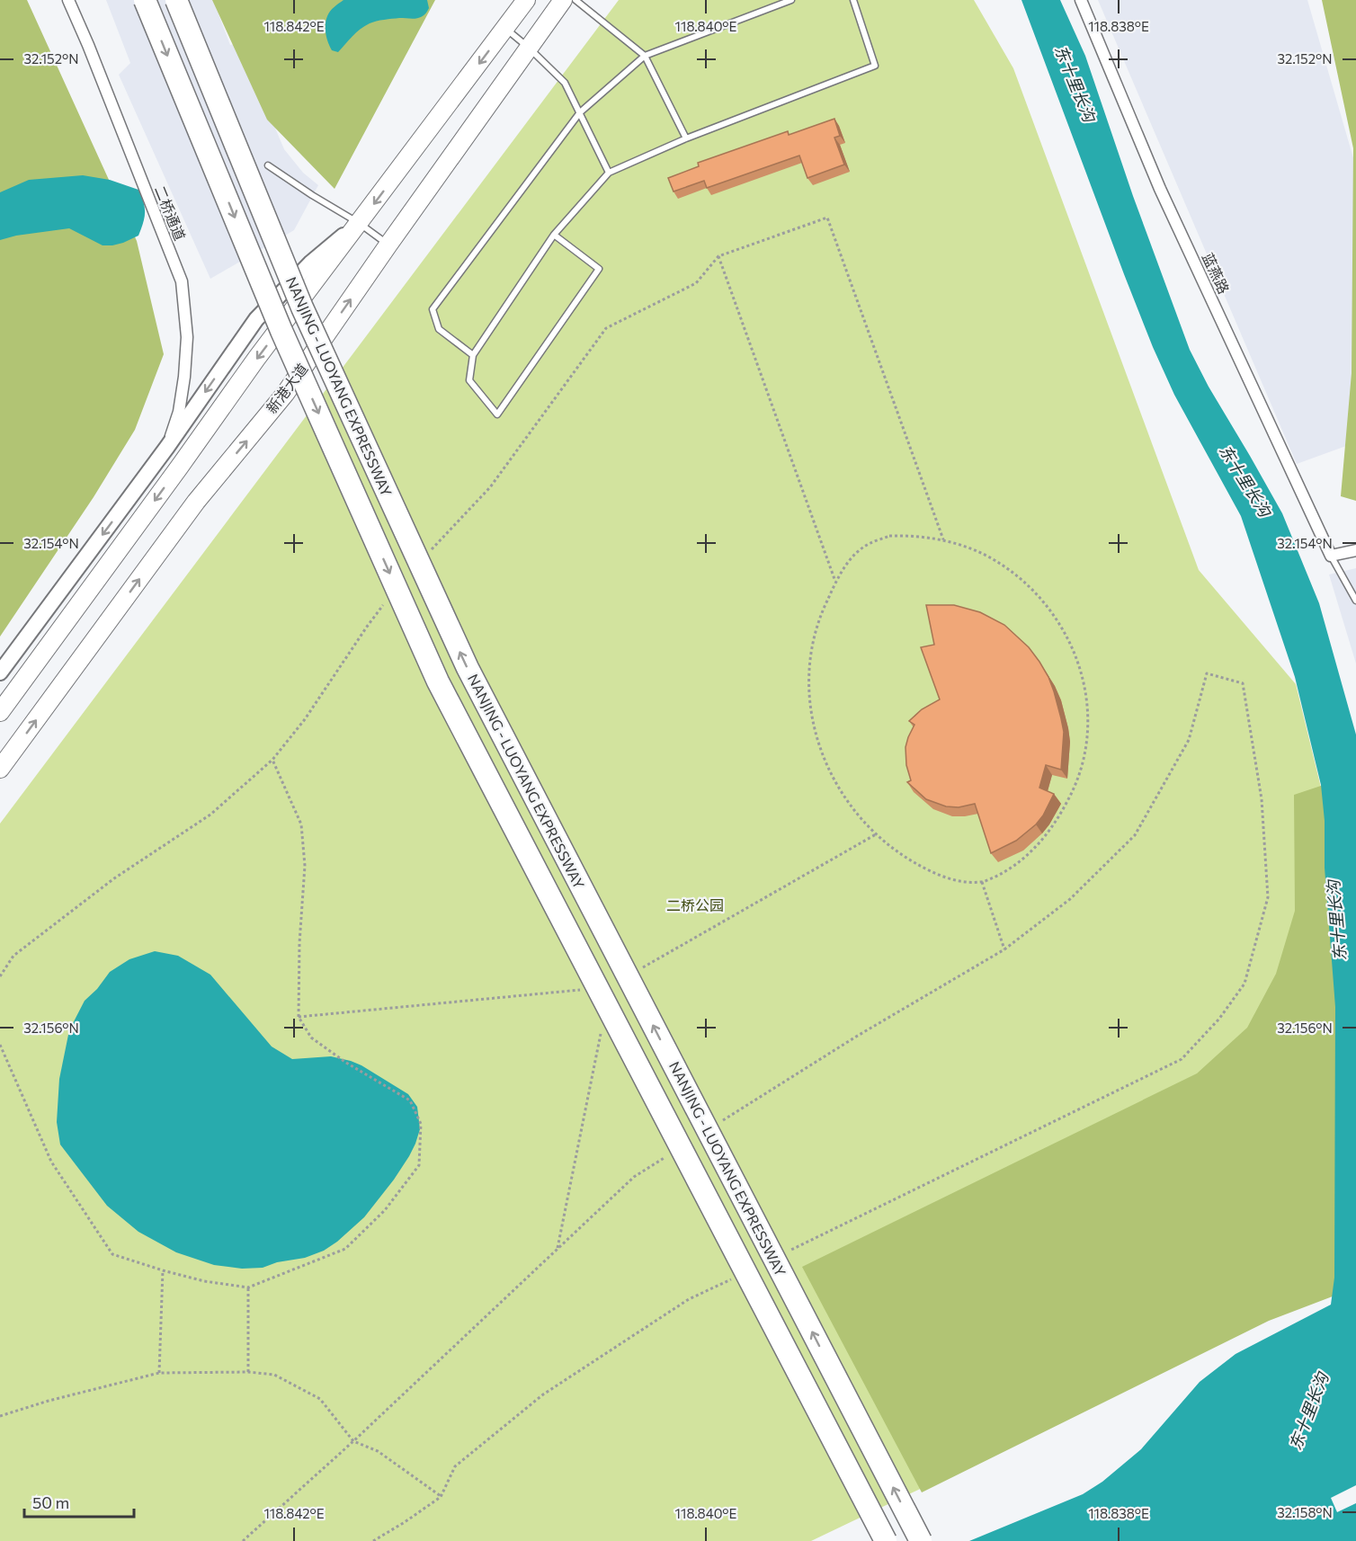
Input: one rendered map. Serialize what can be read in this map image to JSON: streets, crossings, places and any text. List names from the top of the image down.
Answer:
{
  "streets": {
    "highway": ["NANJING - LUOYANG EXPRESSWAY"],
    "main road": ["新港大道"],
    "street": ["二桥通道", "蓝燕路"]
  },
  "water": ["东十里长沟"],
  "parks": ["二桥公园"],
  "scale_bar": "50 m",
  "coordinates": [
    "118.842°E",
    "118.840°E",
    "118.838°E",
    "32.152°N",
    "32.154°N",
    "32.156°N",
    "32.158°N"
  ]
}
